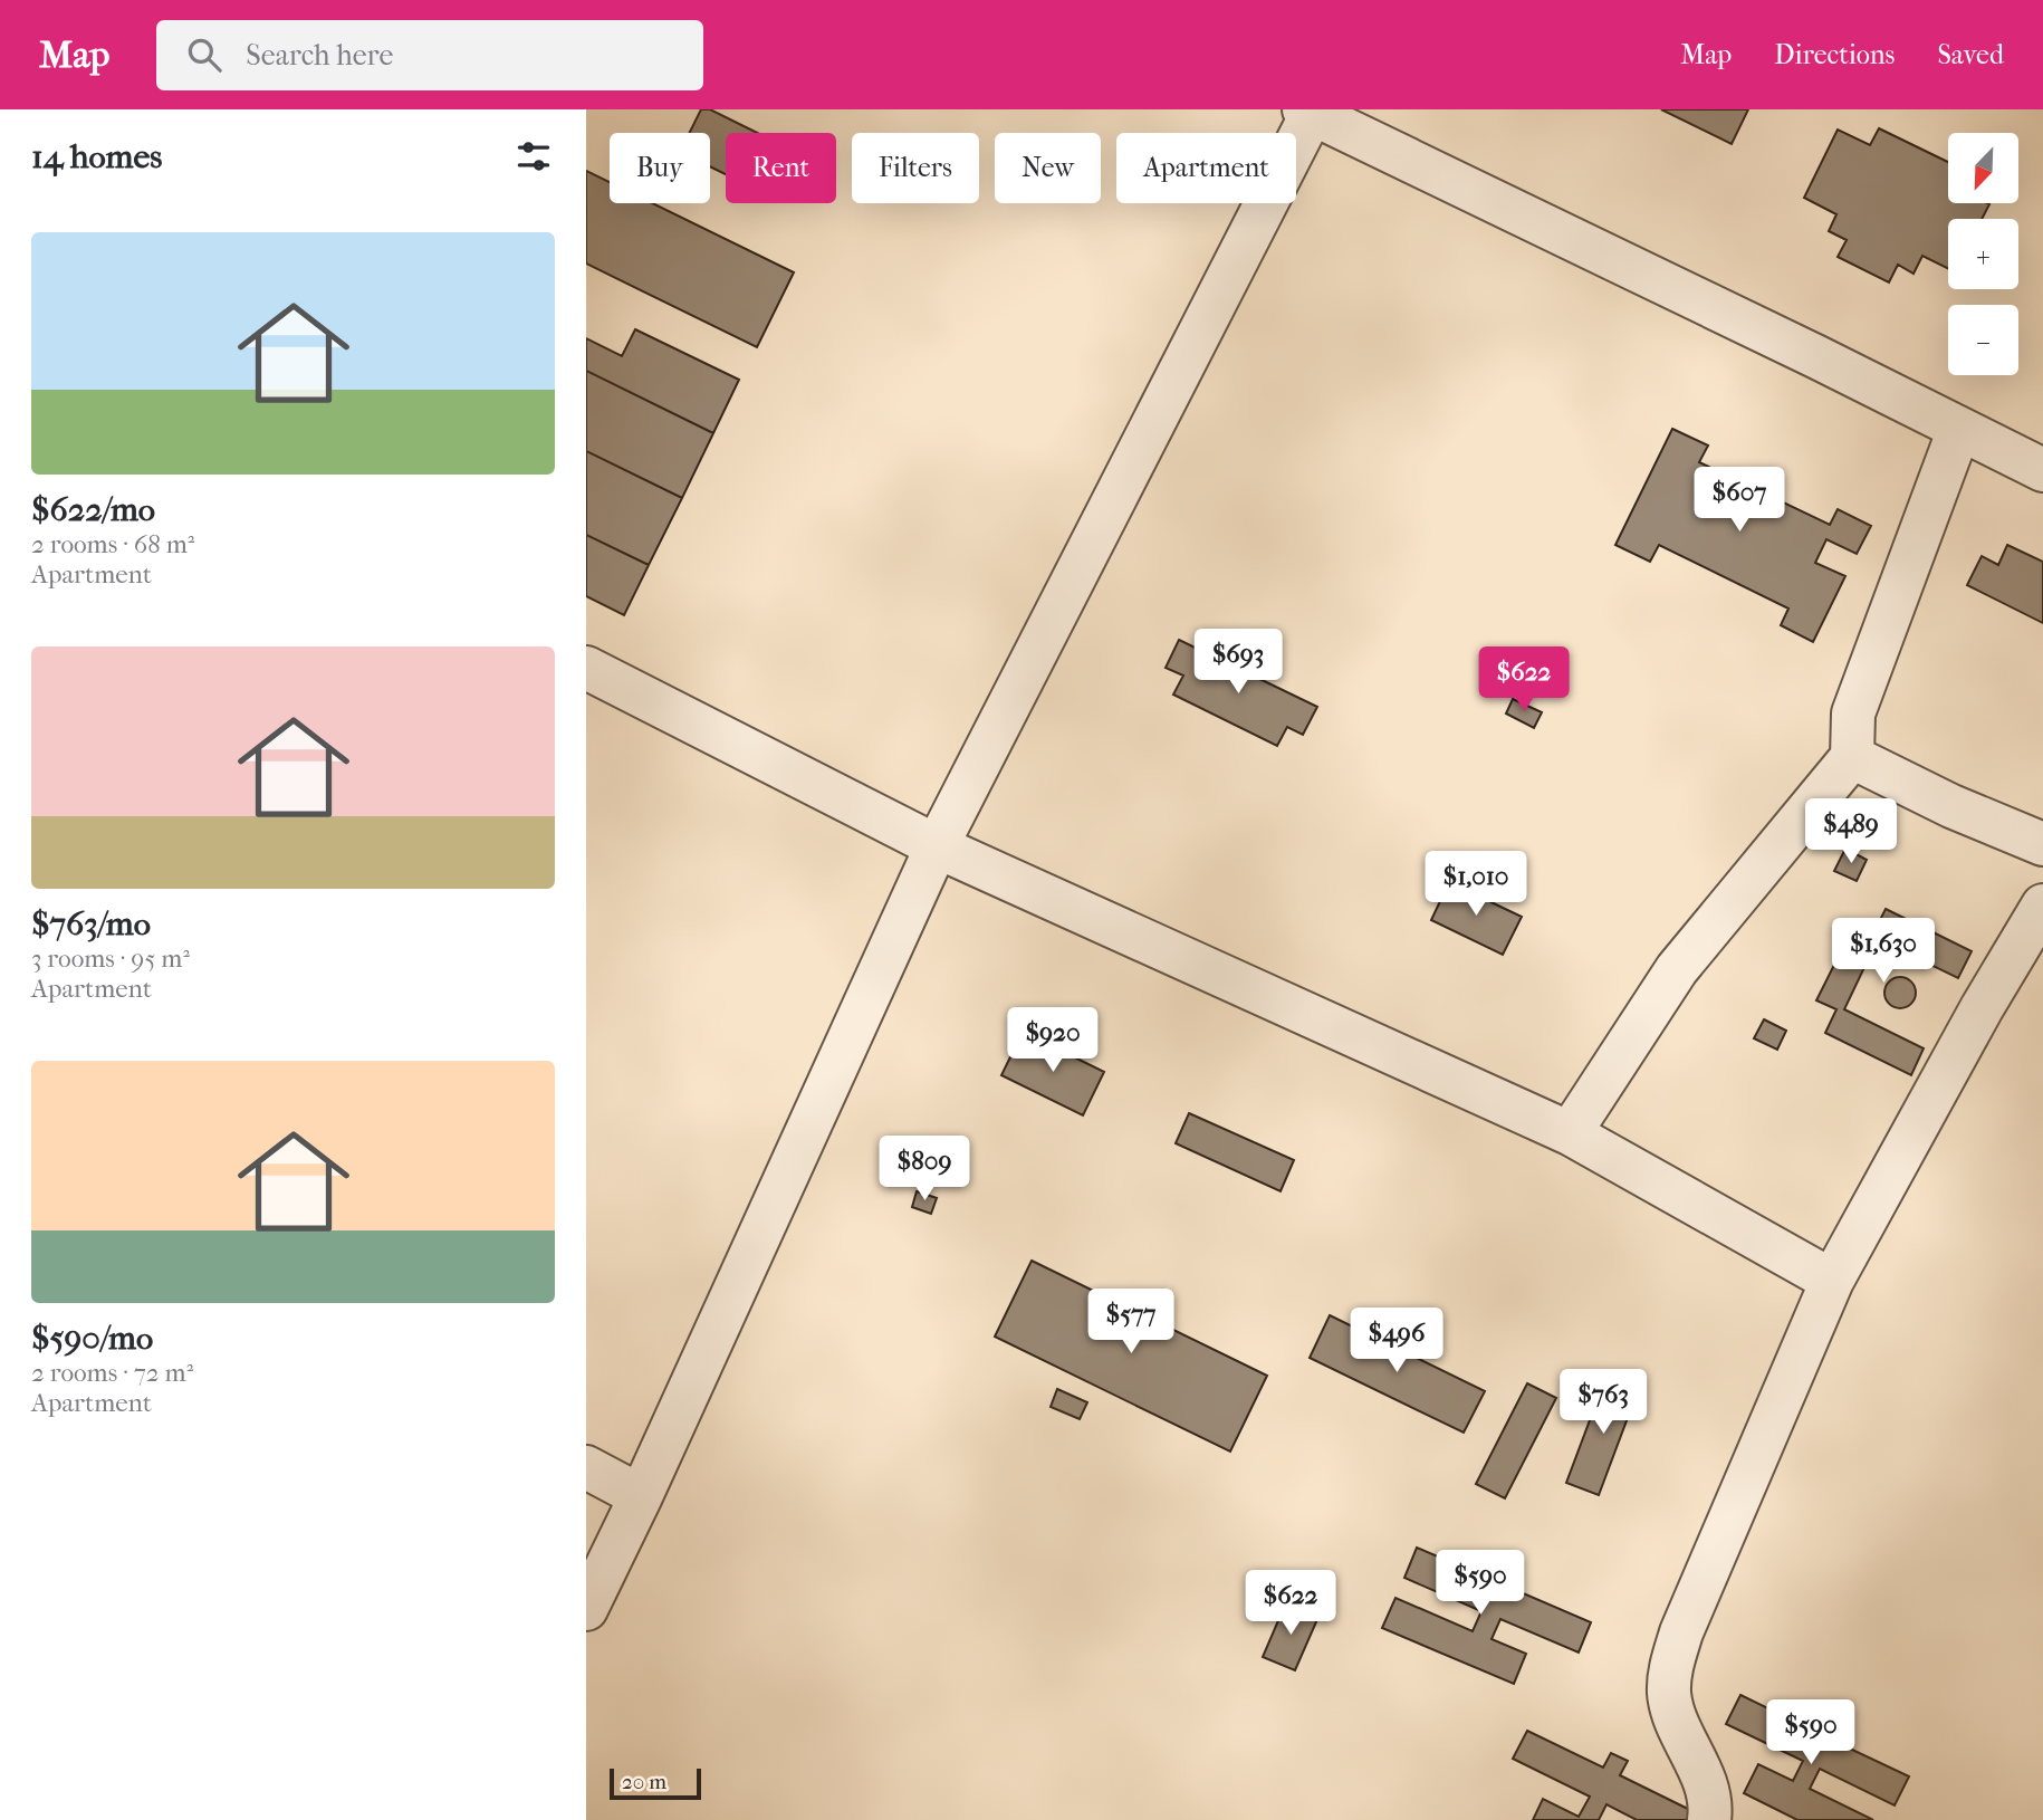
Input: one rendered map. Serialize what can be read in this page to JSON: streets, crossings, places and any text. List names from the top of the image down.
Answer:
{
  "scale_bar": "20 m",
  "north": "bottom left",
  "page": {
    "header": "Map",
    "search": "Search here",
    "nav": ["Map", "Directions", "Saved"],
    "heading": "14 homes",
    "map_buttons": ["+", "−"],
    "chip": [
      "Buy",
      "Rent",
      "Filters",
      "New",
      "Apartment"
    ],
    "list": [
      {
        "name": "$622/mo",
        "note": "2 rooms · 68 m² · Apartment"
      },
      {
        "name": "$763/mo",
        "note": "3 rooms · 95 m² · Apartment"
      },
      {
        "name": "$590/mo",
        "note": "2 rooms · 72 m² · Apartment"
      }
    ],
    "price": [
      "$607",
      "$693",
      "$622",
      "$489",
      "$1,010",
      "$1,630",
      "$920",
      "$809",
      "$577",
      "$496",
      "$763",
      "$590",
      "$622",
      "$590"
    ],
    "scale": "20 m"
  }
}
